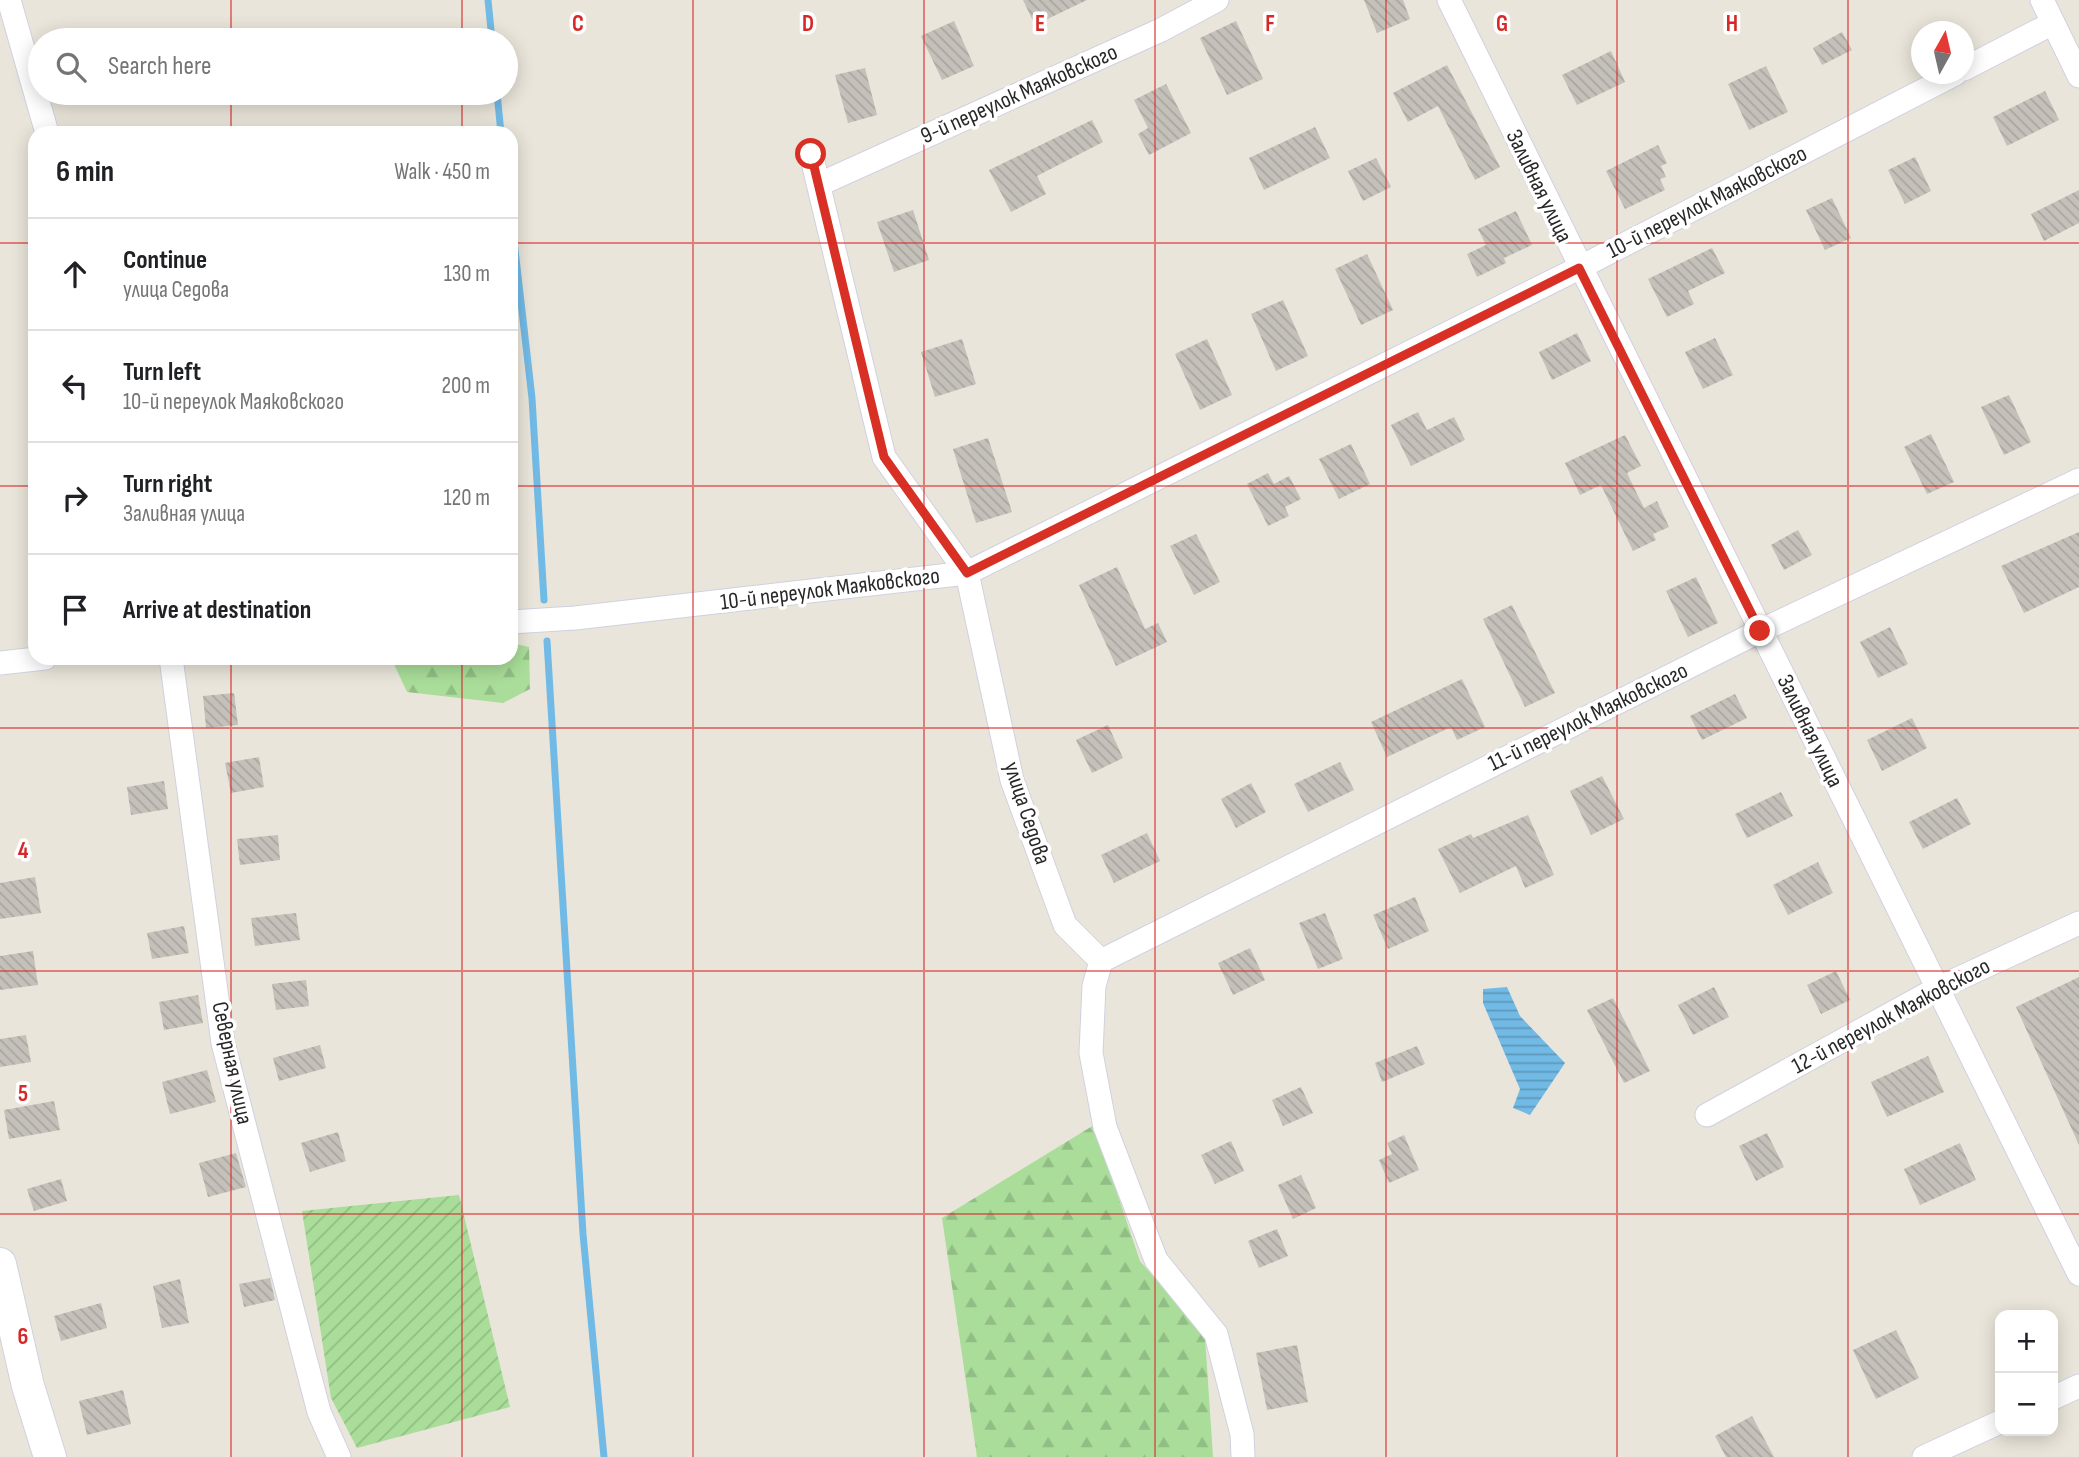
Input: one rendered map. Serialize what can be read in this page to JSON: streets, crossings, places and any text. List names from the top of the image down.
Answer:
{
  "streets": {
    "street": [
      "9-й переулок Маяковского",
      "Заливная улица",
      "10-й переулок Маяковского",
      "11-й переулок Маяковского",
      "улица Седова",
      "12-й переулок Маяковского",
      "Северная улица"
    ]
  },
  "crossings": [
    ["9-й переулок Маяковского", "улица Седова"],
    ["Заливная улица", "10-й переулок Маяковского"],
    ["Заливная улица", "11-й переулок Маяковского"],
    ["Заливная улица", "12-й переулок Маяковского"],
    ["10-й переулок Маяковского", "улица Седова"],
    ["11-й переулок Маяковского", "улица Седова"]
  ],
  "north": "top",
  "page": {
    "search": "Search here",
    "heading": ["6 min", "Walk · 450 m"],
    "list": [
      ["Continue", "улица Седова", "130 m"],
      ["Turn left", "10-й переулок Маяковского", "200 m"],
      ["Turn right", "Заливная улица", "120 m"],
      "Arrive at destination"
    ],
    "map_buttons": ["+", "−"]
  },
  "grid": {
    "columns": [
      "C",
      "D",
      "E",
      "F",
      "G",
      "H"
    ],
    "rows": ["4", "5", "6"]
  }
}
